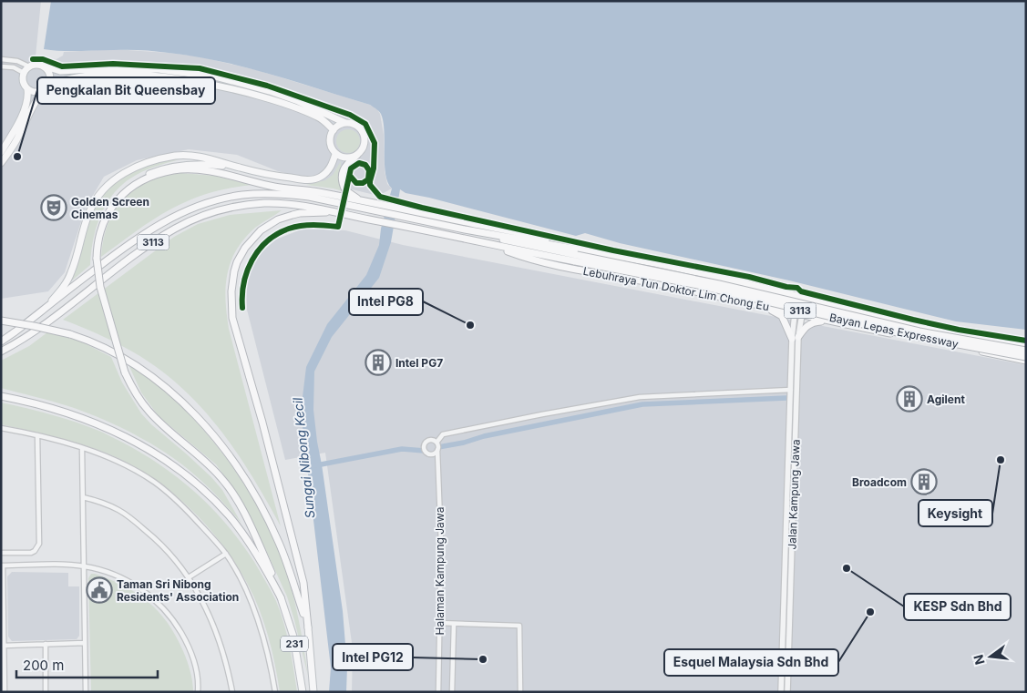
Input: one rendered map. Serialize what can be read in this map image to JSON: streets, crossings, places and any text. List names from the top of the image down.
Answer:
{
  "streets": {
    "main road": [
      "3113",
      "Lebuhraya Tun Doktor Lim Chong Eu",
      "Bayan Lepas Expressway",
      "231"
    ],
    "street": ["Jalan Kampung Jawa", "Halaman Kampung Jawa"]
  },
  "crossings": [
    ["Lebuhraya Tun Doktor Lim Chong Eu", "Bayan Lepas Expressway"],
    ["Lebuhraya Tun Doktor Lim Chong Eu", "Jalan Kampung Jawa"]
  ],
  "water": ["Sungai Nibong Kecil"],
  "places": {
    "other": [
      "Pengkalan Bit Queensbay",
      "Intel PG8",
      "Keysight",
      "KESP Sdn Bhd",
      "Esquel Malaysia Sdn Bhd",
      "Intel PG12"
    ],
    "theatre": ["Golden Screen Cinemas"],
    "building": ["Intel PG7", "Agilent", "Broadcom"],
    "public building": ["Taman Sri Nibong Residents' Association"]
  },
  "scale_bar": "200 m",
  "north": "left"
}
